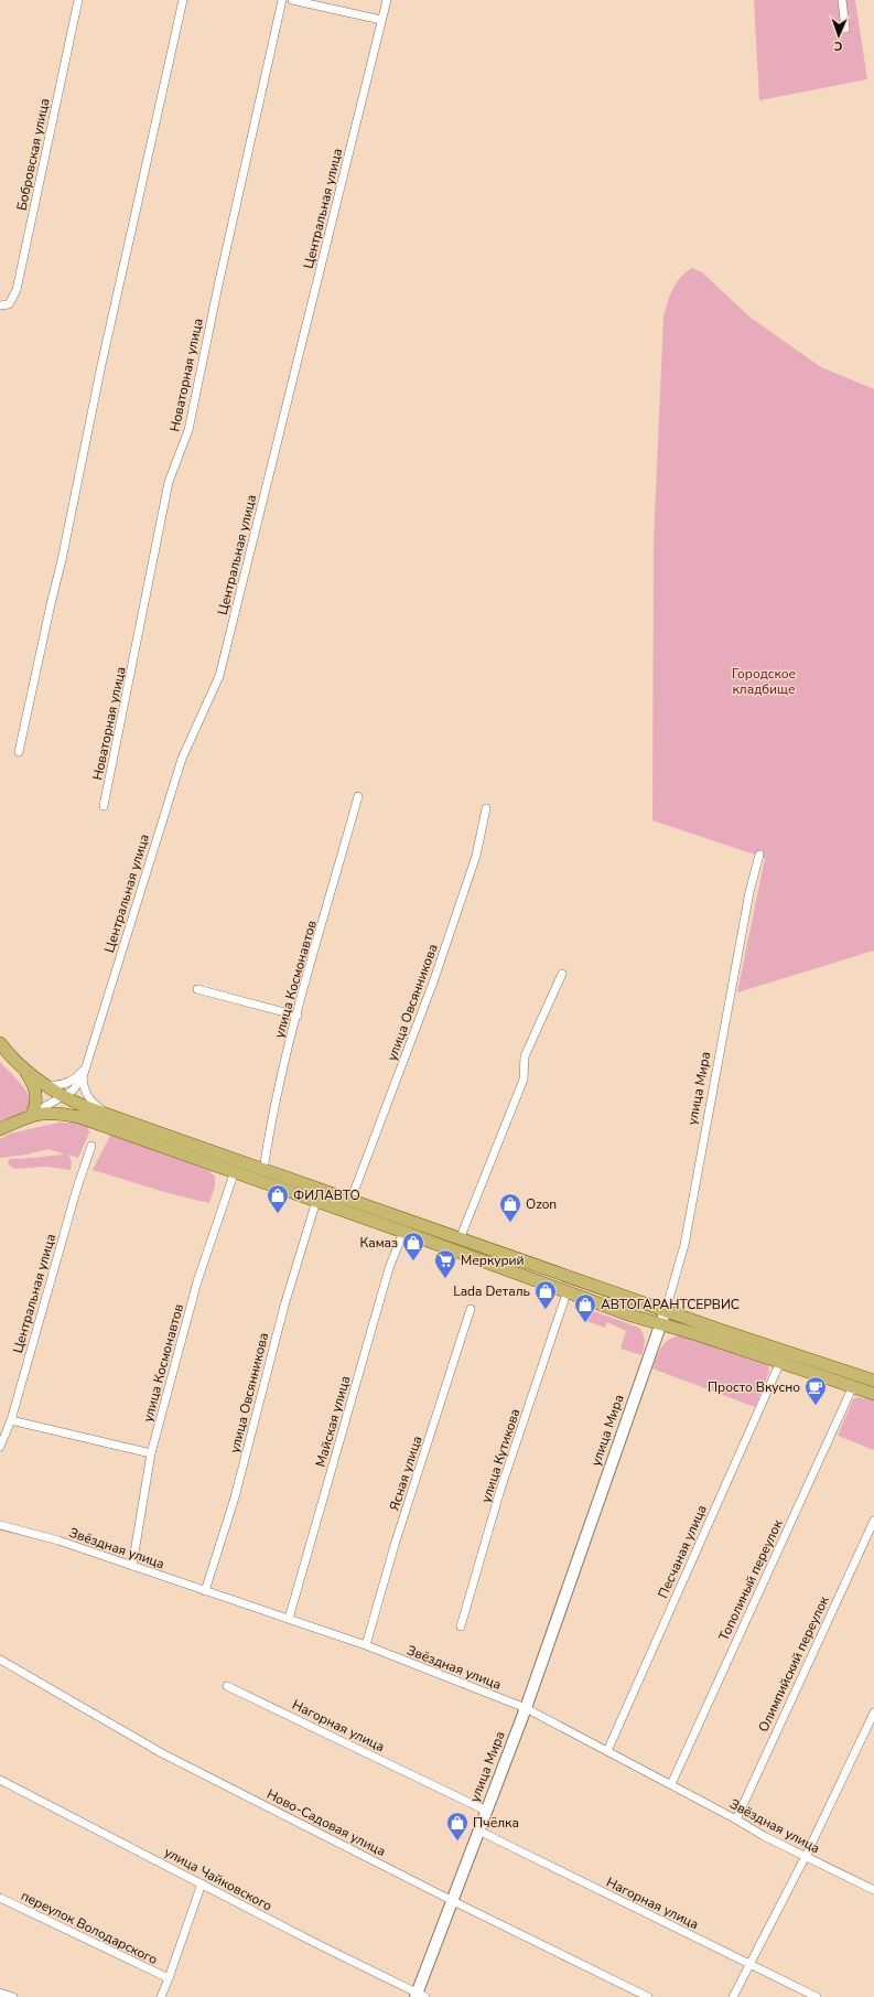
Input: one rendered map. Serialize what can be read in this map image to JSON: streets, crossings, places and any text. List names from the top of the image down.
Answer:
{
  "streets": {
    "main road": ["улица Мира"],
    "street": [
      "Бобровская улица",
      "Центральная улица",
      "Новаторная улица",
      "улица Космонавтов",
      "улица Овсянникова",
      "Майская улица",
      "улица Кутикова",
      "Ясная улица",
      "Звёздная улица",
      "Песчаная улица",
      "Тополиный переулок",
      "Олимпийский переулок",
      "Нагорная улица",
      "Ново-Садовая улица",
      "улица Чайковского",
      "переулок Володарского"
    ]
  },
  "crossings": [
    ["улица Космонавтов", "Звёздная улица"],
    ["улица Овсянникова", "Звёздная улица"],
    ["улица Мира", "Звёздная улица"],
    ["улица Мира", "Нагорная улица"],
    ["улица Мира", "Ново-Садовая улица"],
    ["улица Мира", "улица Чайковского"],
    ["Майская улица", "Звёздная улица"],
    ["Ясная улица", "Звёздная улица"],
    ["Звёздная улица", "Песчаная улица"],
    ["Звёздная улица", "Тополиный переулок"],
    ["Звёздная улица", "Олимпийский переулок"]
  ],
  "parks": ["Городское кладбище"],
  "places": {
    "shop": [
      "ФИЛАВТО",
      "Ozon",
      "Камаз",
      "Lada Dеталь",
      "АВТОГАРАНТСЕРВИС",
      "Пчёлка"
    ],
    "supermarket": ["Меркурий"],
    "cafe": ["Просто Вкусно"]
  },
  "north": "bottom"
}
